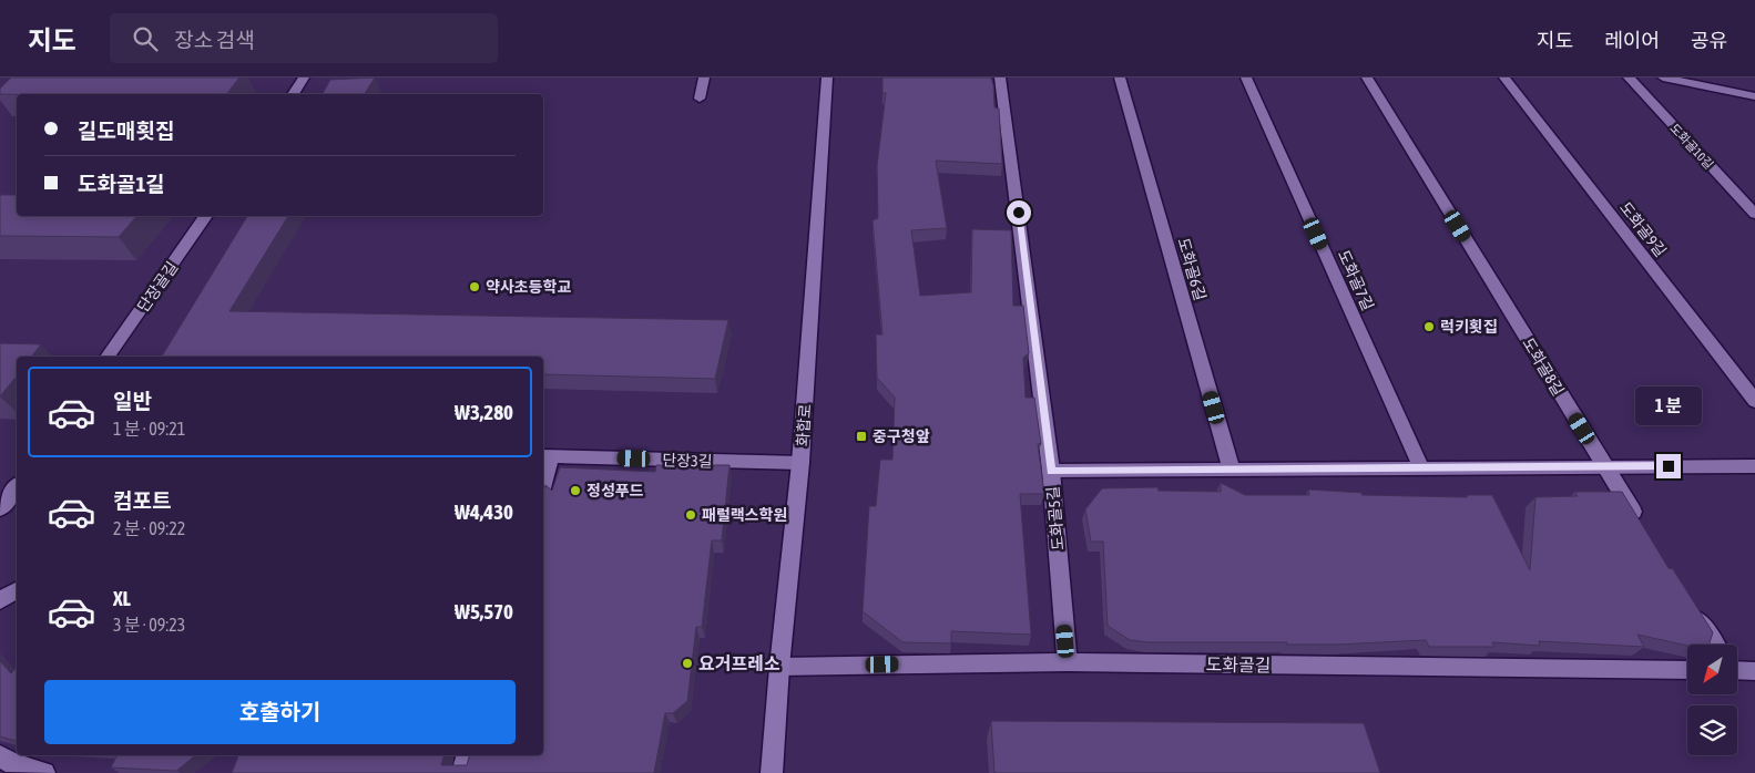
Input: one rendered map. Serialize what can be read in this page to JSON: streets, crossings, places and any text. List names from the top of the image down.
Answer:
{
  "streets": {
    "main road": ["화합로"],
    "street": [
      "도화골10길",
      "도화골9길",
      "도화골6길",
      "도화골7길",
      "단장골길",
      "도화골8길",
      "단장3길",
      "도화골5길",
      "도화골길"
    ]
  },
  "crossings": [
    ["화합로", "단장3길"],
    ["화합로", "도화골길"],
    ["도화골5길", "도화골길"]
  ],
  "places": {
    "other": [
      "약사초등학교",
      "럭키횟집",
      "정성푸드",
      "패럴랙스학원",
      "요거프레소"
    ],
    "transit": ["중구청앞"]
  },
  "north": "bottom left",
  "page": {
    "header": "지도",
    "search": "장소 검색",
    "nav": ["지도", "레이어", "공유"],
    "banner": ["길도매횟집", "도화골1길"],
    "list": [
      {
        "name": "일반",
        "note": "1 분 · 09:21",
        "value": "₩3,280"
      },
      {
        "name": "컴포트",
        "note": "2 분 · 09:22",
        "value": "₩4,430"
      },
      {
        "name": "XL",
        "note": "3 분 · 09:23",
        "value": "₩5,570"
      }
    ],
    "bubble": "1 분",
    "buttons": "호출하기"
  }
}
